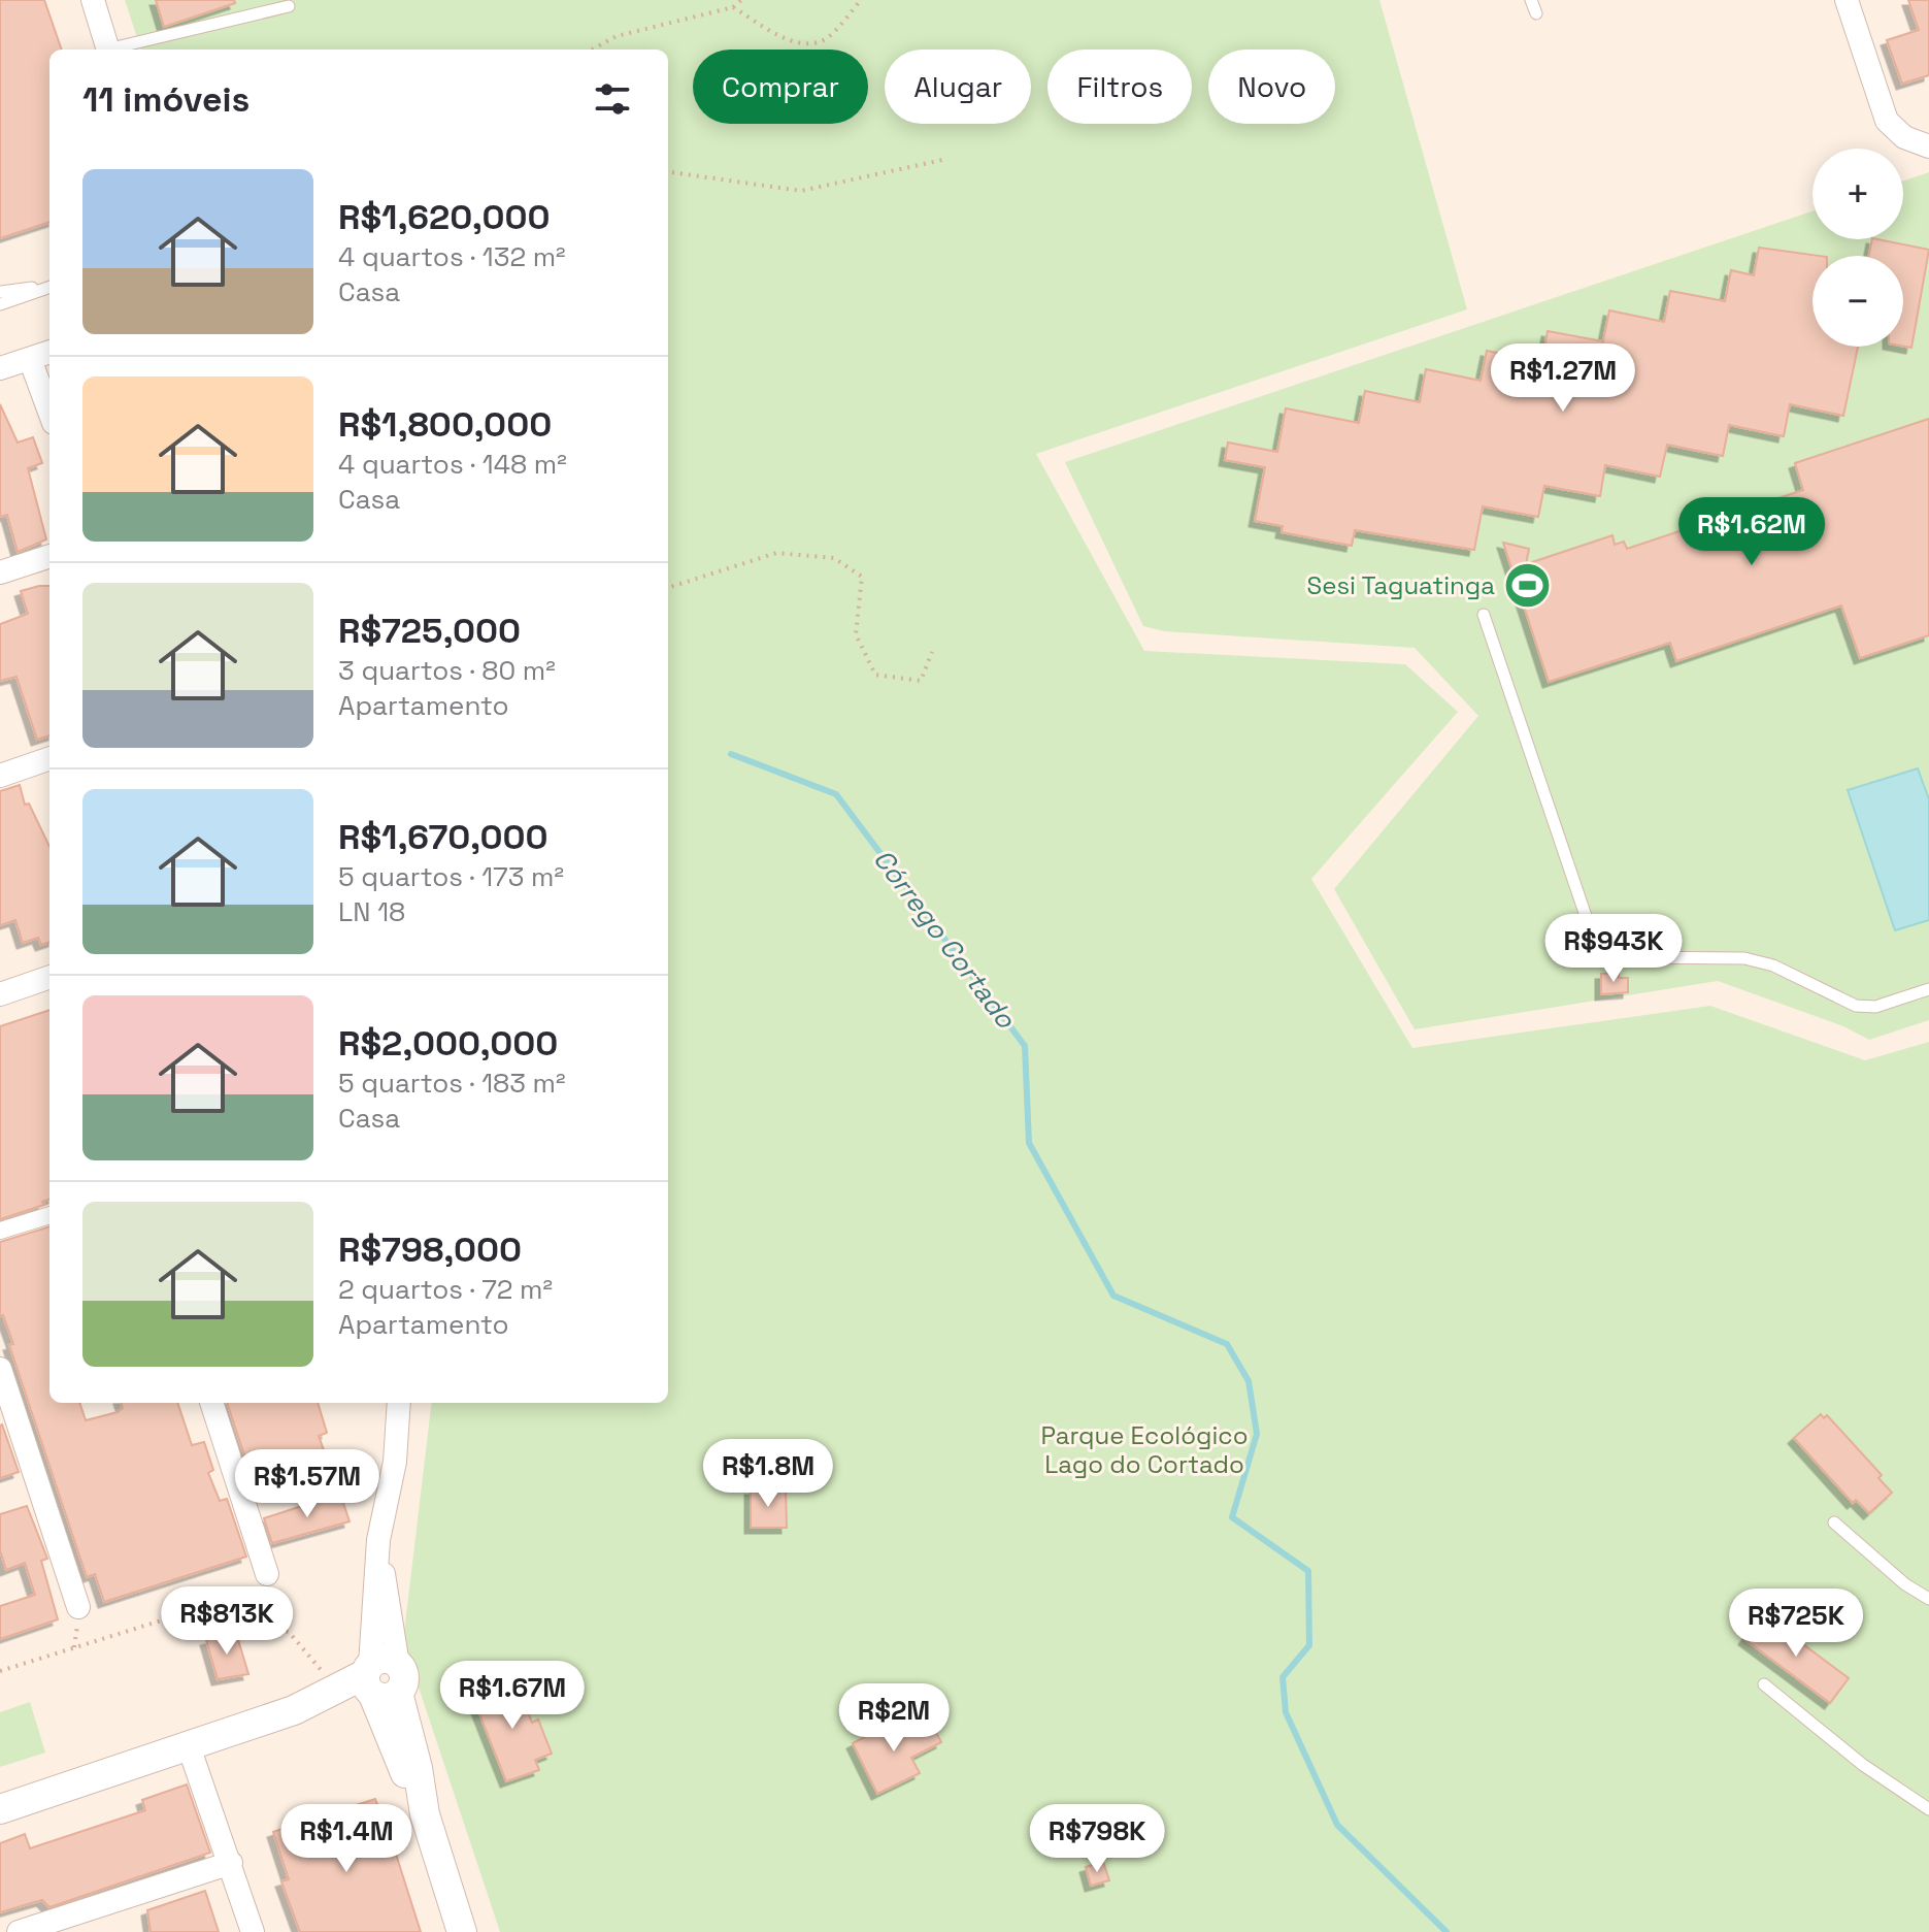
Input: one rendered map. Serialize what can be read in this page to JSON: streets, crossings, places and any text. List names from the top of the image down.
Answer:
{
  "water": ["Córrego Cortado"],
  "parks": ["Parque Ecológico Lago do Cortado"],
  "places": {
    "sports": ["Sesi Taguatinga"]
  },
  "page": {
    "chip": [
      "Comprar",
      "Alugar",
      "Filtros",
      "Novo"
    ],
    "heading": "11 imóveis",
    "map_buttons": ["+", "−"],
    "list": [
      {
        "name": "R$1,620,000",
        "note": "4 quartos · 132 m² · Casa"
      },
      {
        "name": "R$1,800,000",
        "note": "4 quartos · 148 m² · Casa"
      },
      {
        "name": "R$725,000",
        "note": "3 quartos · 80 m² · Apartamento"
      },
      {
        "name": "R$1,670,000",
        "note": "5 quartos · 173 m² · LN 18"
      },
      {
        "name": "R$2,000,000",
        "note": "5 quartos · 183 m² · Casa"
      },
      {
        "name": "R$798,000",
        "note": "2 quartos · 72 m² · Apartamento"
      }
    ],
    "price": [
      "R$1.27M",
      "R$1.62M",
      "R$943K",
      "R$1.8M",
      "R$1.57M",
      "R$813K",
      "R$725K",
      "R$1.67M",
      "R$2M",
      "R$1.4M",
      "R$798K"
    ]
  }
}
